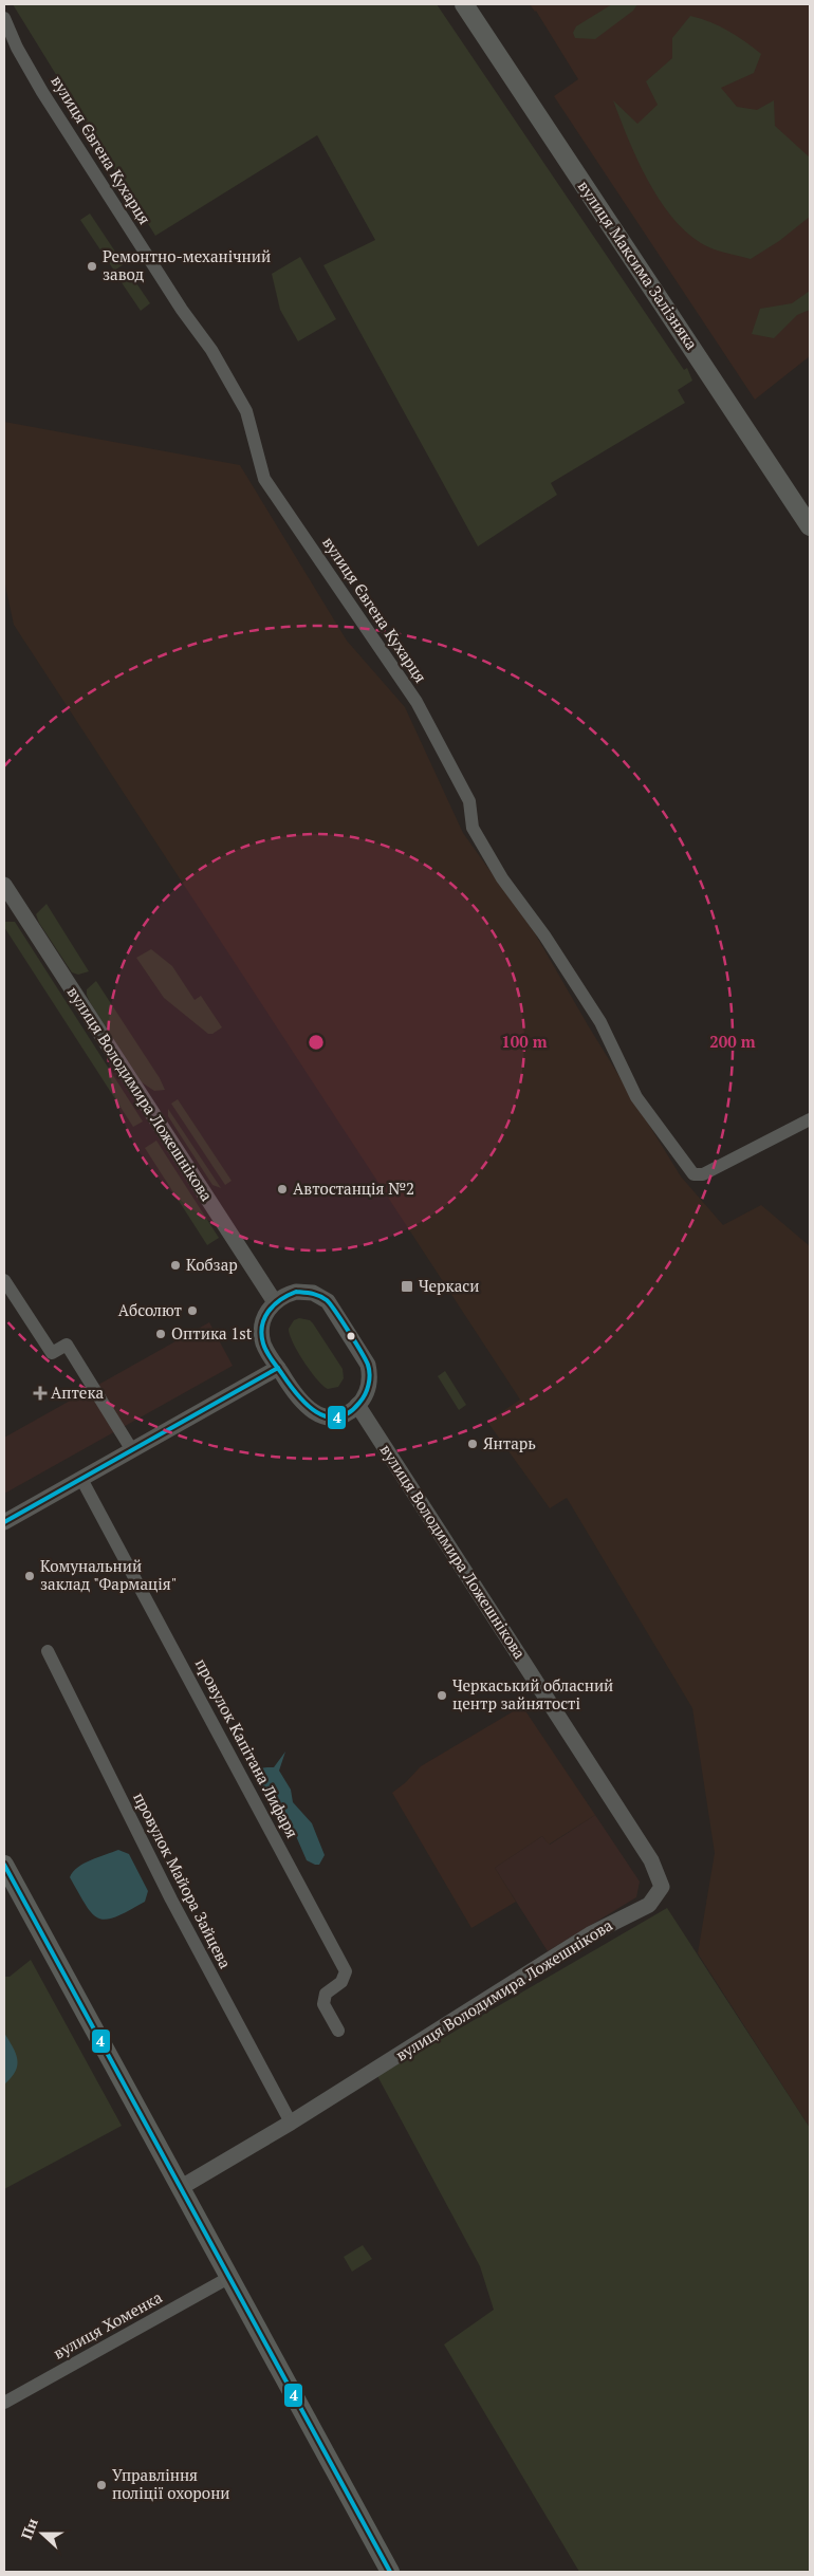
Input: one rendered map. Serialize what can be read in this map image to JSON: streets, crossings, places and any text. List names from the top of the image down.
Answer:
{
  "streets": {
    "main road": ["вулиця Максима Залізняка"],
    "street": [
      "вулиця Євгена Кухарця",
      "вулиця Володимира Ложешнікова",
      "провулок Капітана Лифаря",
      "провулок Майора Зайцева",
      "вулиця Хоменка"
    ]
  },
  "crossings": [
    ["вулиця Володимира Ложешнікова", "провулок Майора Зайцева"]
  ],
  "places": {
    "other": [
      "Ремонтно-механічний завод",
      "Автостанція №2",
      "Кобзар",
      "Абсолют",
      "Оптика 1st",
      "Янтарь",
      "Комунальний заклад \"Фармація\"",
      "Черкаський обласний центр зайнятості",
      "Управління поліції охорони"
    ],
    "transit": ["Черкаси"],
    "health": ["Аптека"]
  },
  "lines": ["transit line 4"],
  "north": "left",
  "rings": ["100 m", "200 m"]
}
